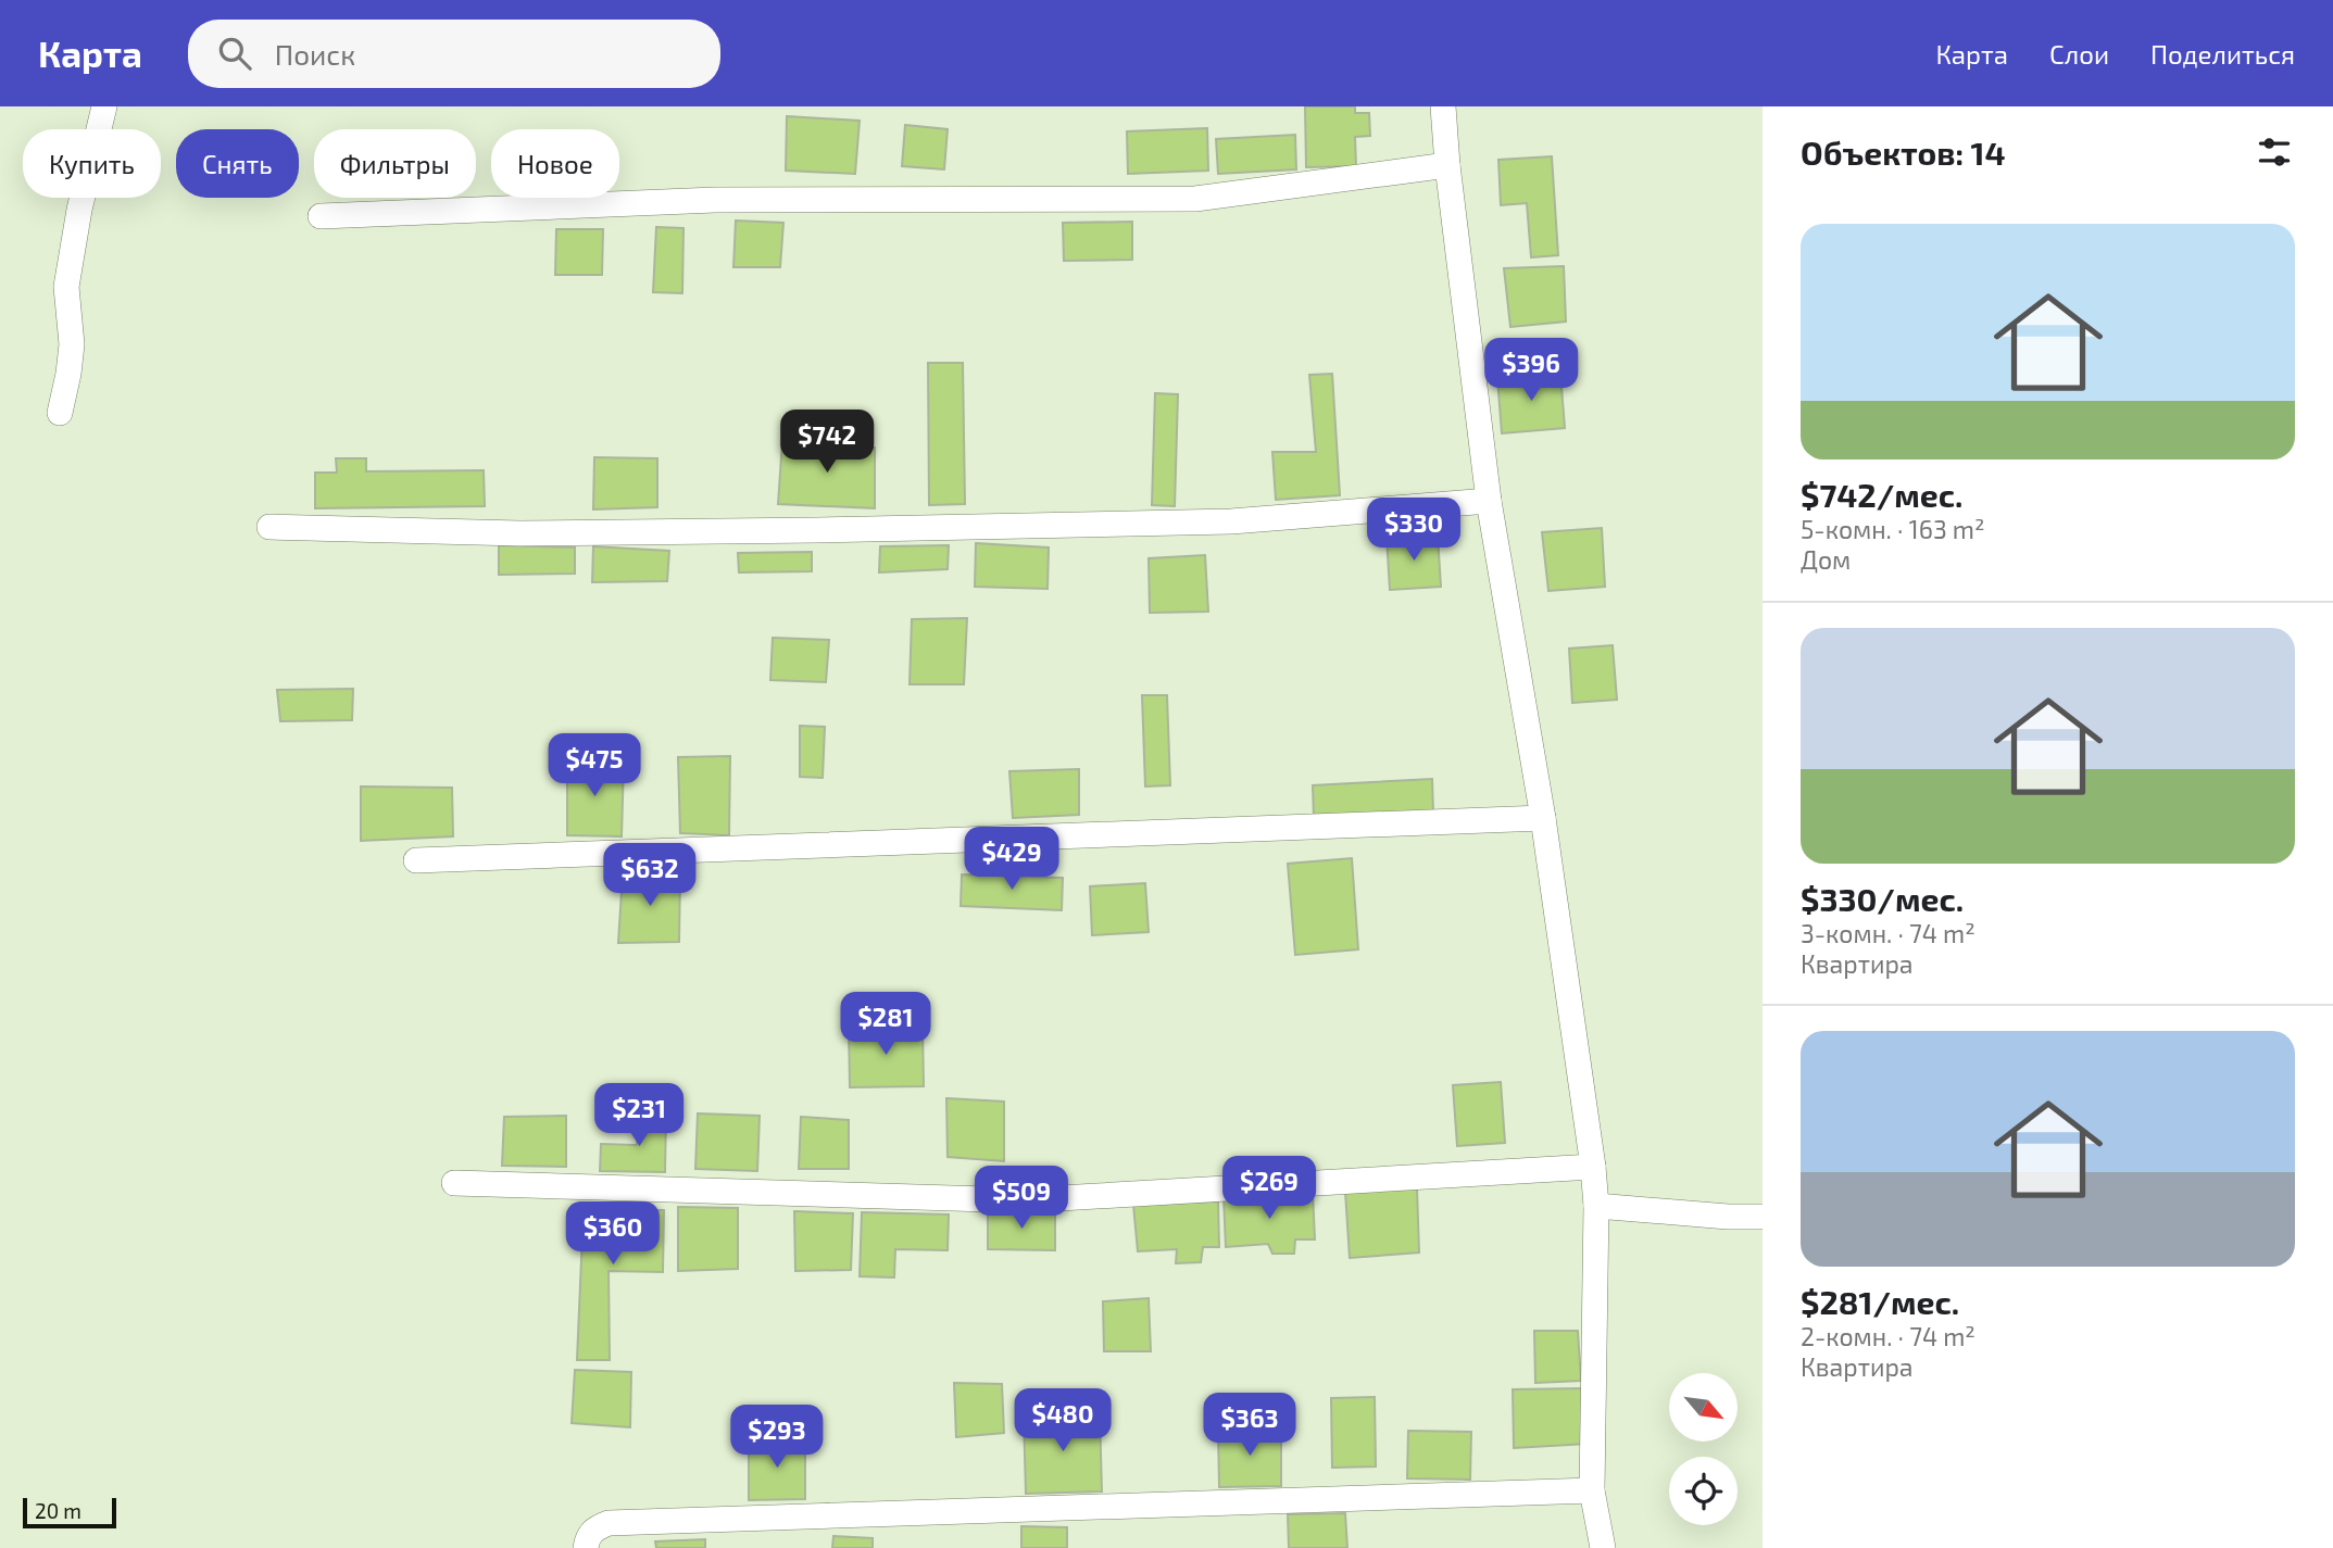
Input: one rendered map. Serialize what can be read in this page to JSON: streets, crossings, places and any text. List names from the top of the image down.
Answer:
{
  "scale_bar": "20 m",
  "north": "bottom right",
  "page": {
    "header": "Карта",
    "search": "Поиск",
    "nav": ["Карта", "Слои", "Поделиться"],
    "heading": "Объектов: 14",
    "chip": [
      "Купить",
      "Снять",
      "Фильтры",
      "Новое"
    ],
    "list": [
      {
        "name": "$742/мес.",
        "note": "5-комн. · 163 m² · Дом"
      },
      {
        "name": "$330/мес.",
        "note": "3-комн. · 74 m² · Квартира"
      },
      {
        "name": "$281/мес.",
        "note": "2-комн. · 74 m² · Квартира"
      }
    ],
    "price": [
      "$396",
      "$742",
      "$330",
      "$475",
      "$429",
      "$632",
      "$281",
      "$231",
      "$269",
      "$509",
      "$360",
      "$480",
      "$363",
      "$293"
    ],
    "scale": "20 m"
  }
}
